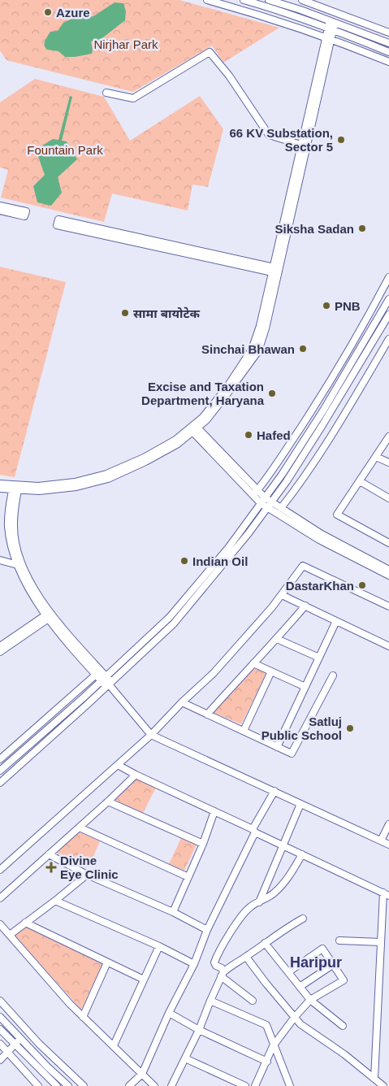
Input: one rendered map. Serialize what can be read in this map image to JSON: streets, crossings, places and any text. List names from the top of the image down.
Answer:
{
  "districts": ["Haripur"],
  "parks": ["Nirjhar Park", "Fountain Park"],
  "places": {
    "other": [
      "Azure",
      "66 KV Substation, Sector 5",
      "Siksha Sadan",
      "PNB",
      "सामा बायोटेक",
      "Sinchai Bhawan",
      "Excise and Taxation Department, Haryana",
      "Hafed",
      "Indian Oil",
      "DastarKhan",
      "Satluj Public School"
    ],
    "health": ["Divine Eye Clinic"]
  }
}
